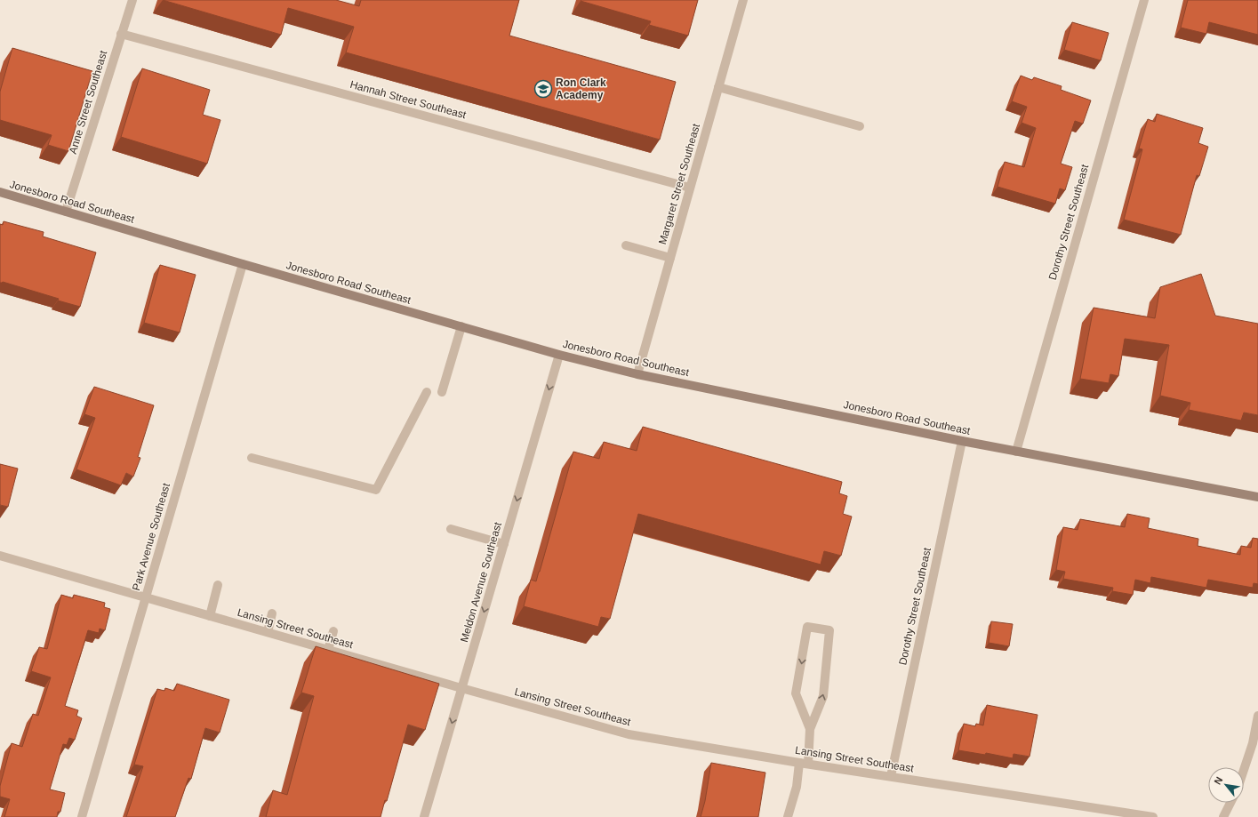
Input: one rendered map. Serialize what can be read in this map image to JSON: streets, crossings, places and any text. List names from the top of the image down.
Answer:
{
  "streets": {
    "main road": ["Jonesboro Road Southeast"],
    "street": [
      "Hannah Street Southeast",
      "Anne Street Southeast",
      "Margaret Street Southeast",
      "Dorothy Street Southeast",
      "Park Avenue Southeast",
      "Meldon Avenue Southeast",
      "Lansing Street Southeast"
    ]
  },
  "crossings": [
    ["Hannah Street Southeast", "Anne Street Southeast"],
    ["Hannah Street Southeast", "Margaret Street Southeast"],
    ["Anne Street Southeast", "Jonesboro Road Southeast"],
    ["Margaret Street Southeast", "Jonesboro Road Southeast"],
    ["Jonesboro Road Southeast", "Dorothy Street Southeast"],
    ["Jonesboro Road Southeast", "Park Avenue Southeast"],
    ["Jonesboro Road Southeast", "Meldon Avenue Southeast"],
    ["Dorothy Street Southeast", "Lansing Street Southeast"],
    ["Park Avenue Southeast", "Lansing Street Southeast"],
    ["Meldon Avenue Southeast", "Lansing Street Southeast"]
  ],
  "one_way": ["Meldon Avenue Southeast"],
  "places": {
    "school or university": ["Ron Clark Academy"]
  },
  "north": "top left"
}
